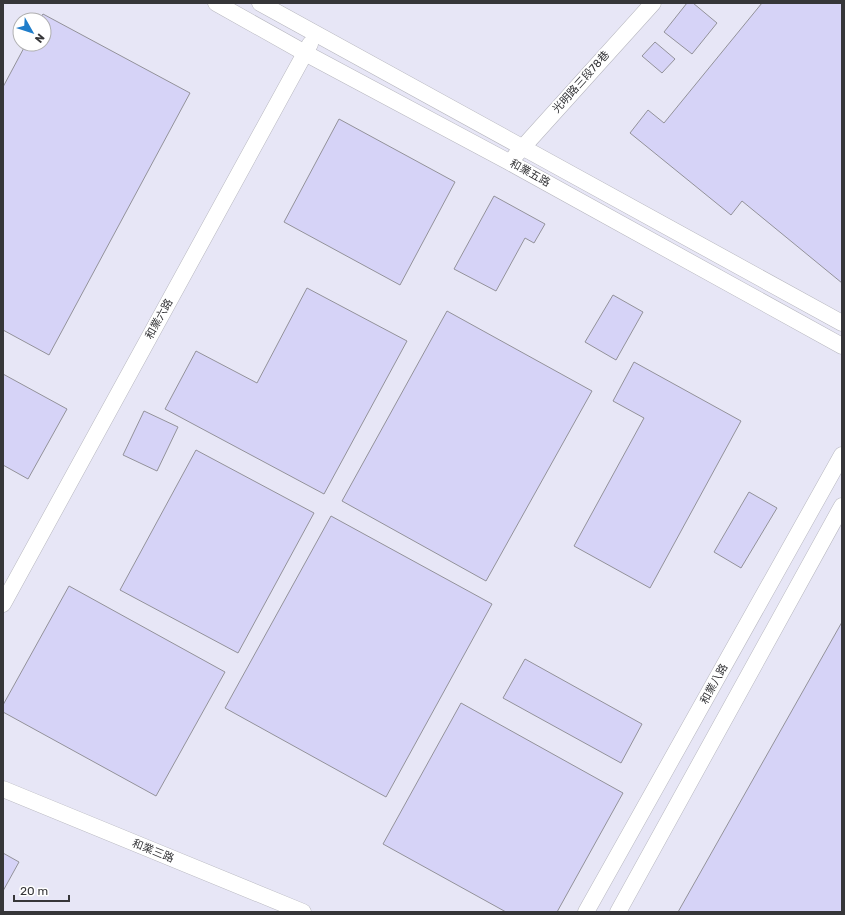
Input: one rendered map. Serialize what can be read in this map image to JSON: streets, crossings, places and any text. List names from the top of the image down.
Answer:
{
  "streets": {
    "street": [
      "光明路三段78巷",
      "和業五路",
      "和業六路",
      "和業八路",
      "和業三路"
    ]
  },
  "crossings": [
    ["光明路三段78巷", "和業五路"],
    ["和業五路", "和業六路"]
  ],
  "scale_bar": "20 m",
  "north": "bottom right"
}
